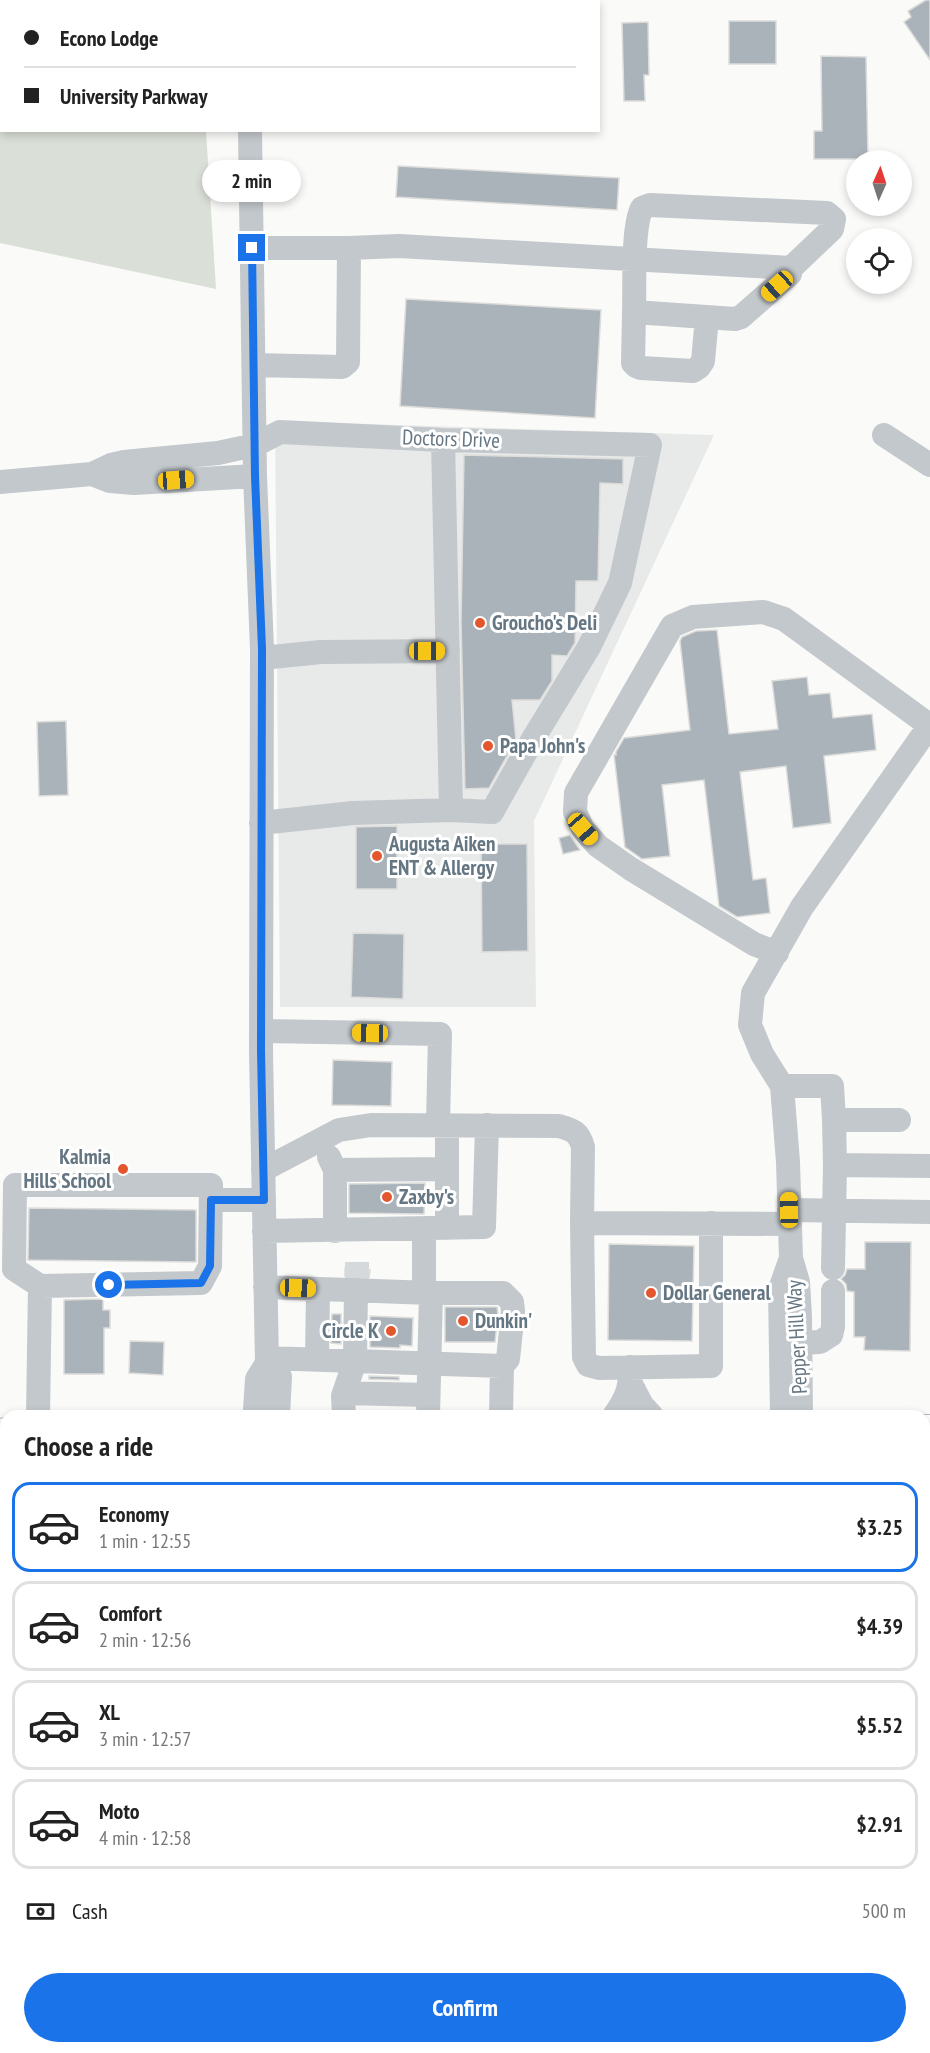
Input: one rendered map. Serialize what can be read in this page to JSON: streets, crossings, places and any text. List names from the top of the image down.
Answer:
{
  "streets": {
    "street": ["Doctors Drive", "Pepper Hill Way"]
  },
  "places": [
    "Groucho's Deli",
    "Papa John's",
    "Augusta Aiken ENT & Allergy",
    "Kalmia Hills School",
    "Zaxby's",
    "Dollar General",
    "Dunkin'",
    "Circle K"
  ],
  "north": "top",
  "page": {
    "banner": ["Econo Lodge", "University Parkway"],
    "bubble": "2 min",
    "heading": "Choose a ride",
    "list": [
      {
        "name": "Economy",
        "note": "1 min · 12:55",
        "value": "$3.25"
      },
      {
        "name": "Comfort",
        "note": "2 min · 12:56",
        "value": "$4.39"
      },
      {
        "name": "XL",
        "note": "3 min · 12:57",
        "value": "$5.52"
      },
      {
        "name": "Moto",
        "note": "4 min · 12:58",
        "value": "$2.91"
      }
    ],
    "pay": ["Cash", "500 m"],
    "buttons": "Confirm"
  }
}
